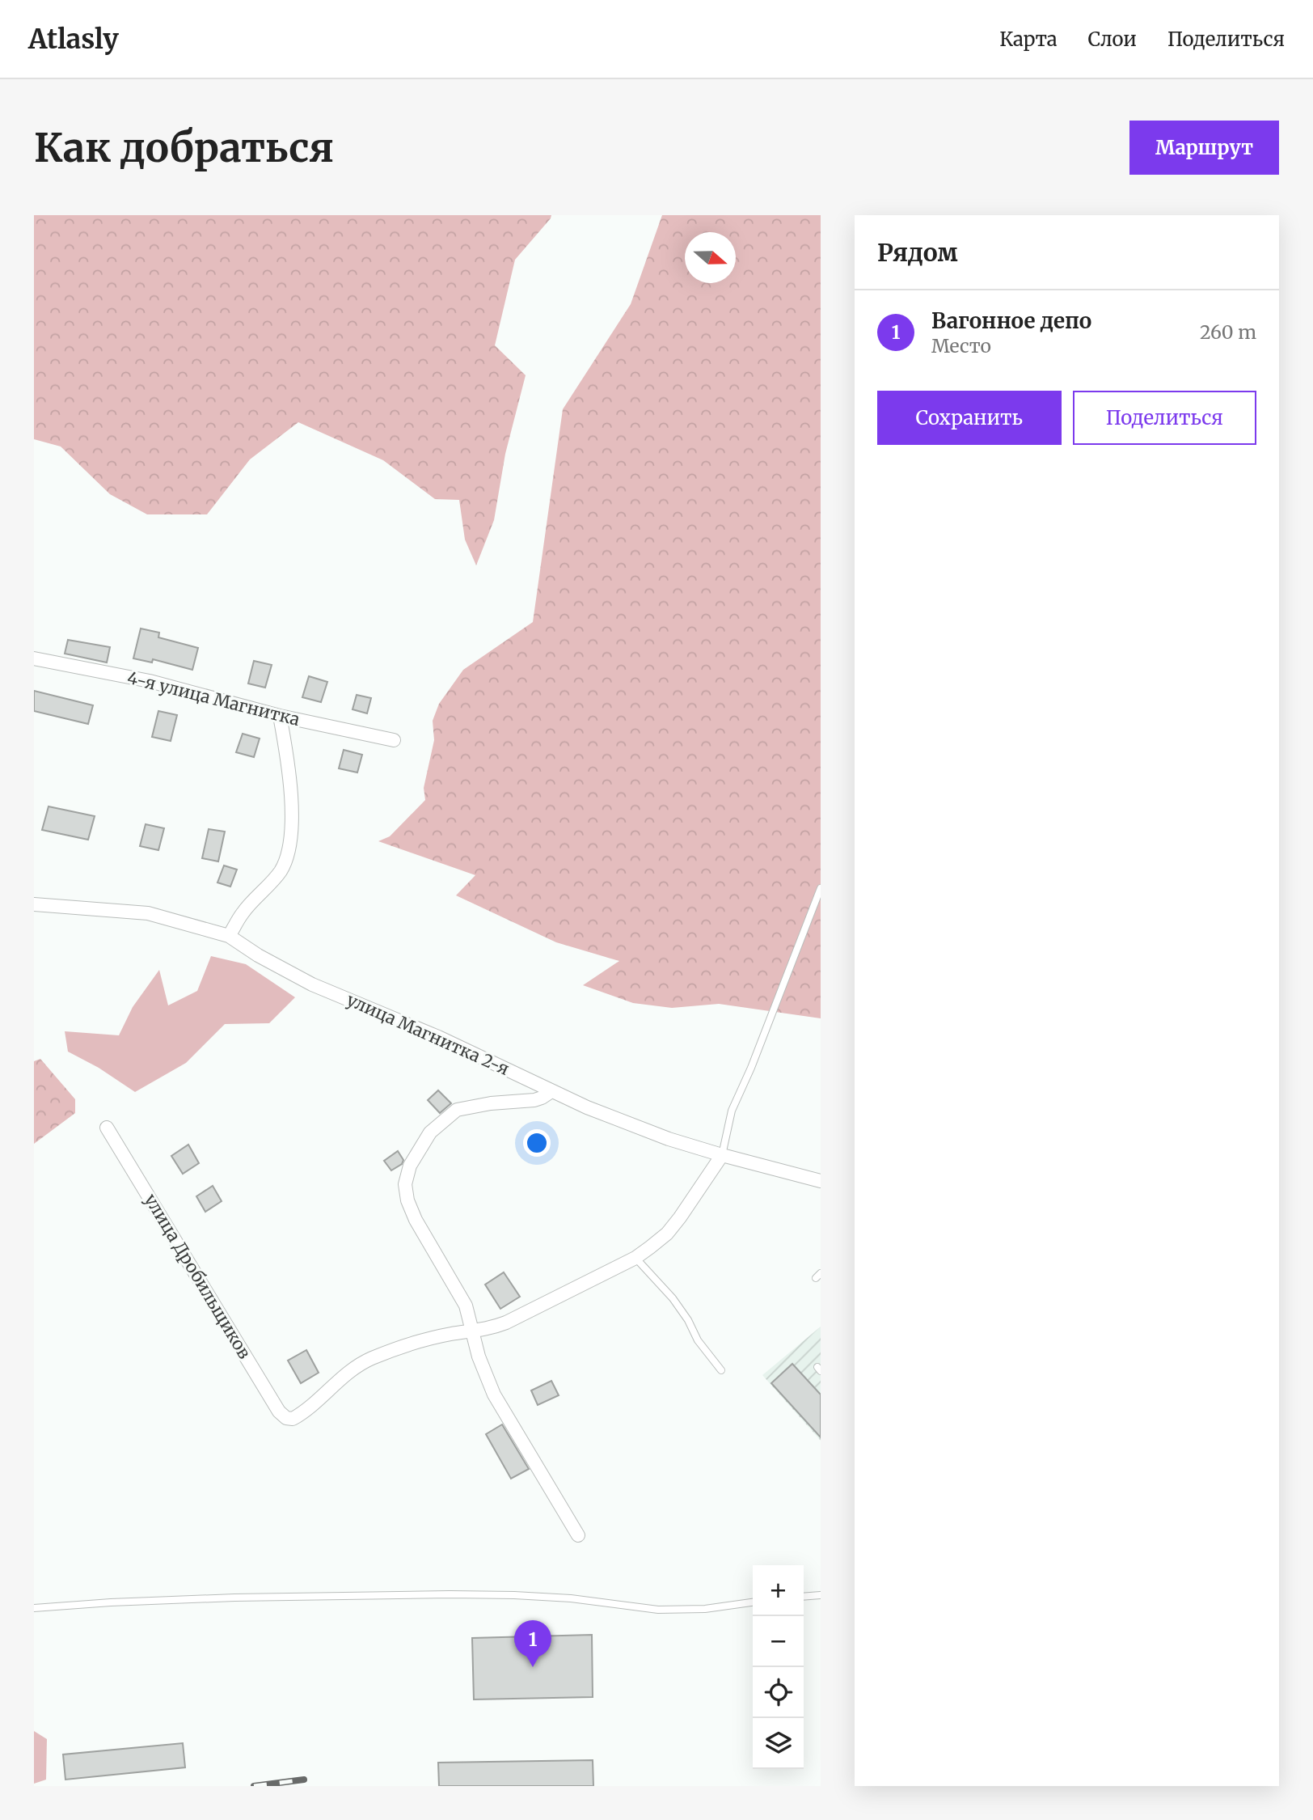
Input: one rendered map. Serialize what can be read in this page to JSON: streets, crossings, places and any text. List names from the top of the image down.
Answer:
{
  "streets": {
    "street": ["4-я улица Магнитка", "улица Магнитка 2-я", "улица Дробильщиков"]
  },
  "north": "right",
  "page": {
    "header": "Atlasly",
    "nav": ["Карта", "Слои", "Поделиться"],
    "buttons": [
      "Маршрут",
      ["Сохранить", "Поделиться"]
    ],
    "title": "Как добраться",
    "heading": "Рядом",
    "list": [
      {
        "mark": "1",
        "name": "Вагонное депо",
        "note": "Место",
        "value": "260 m"
      }
    ],
    "map_buttons": ["+", "−"],
    "pins": "1"
  }
}
